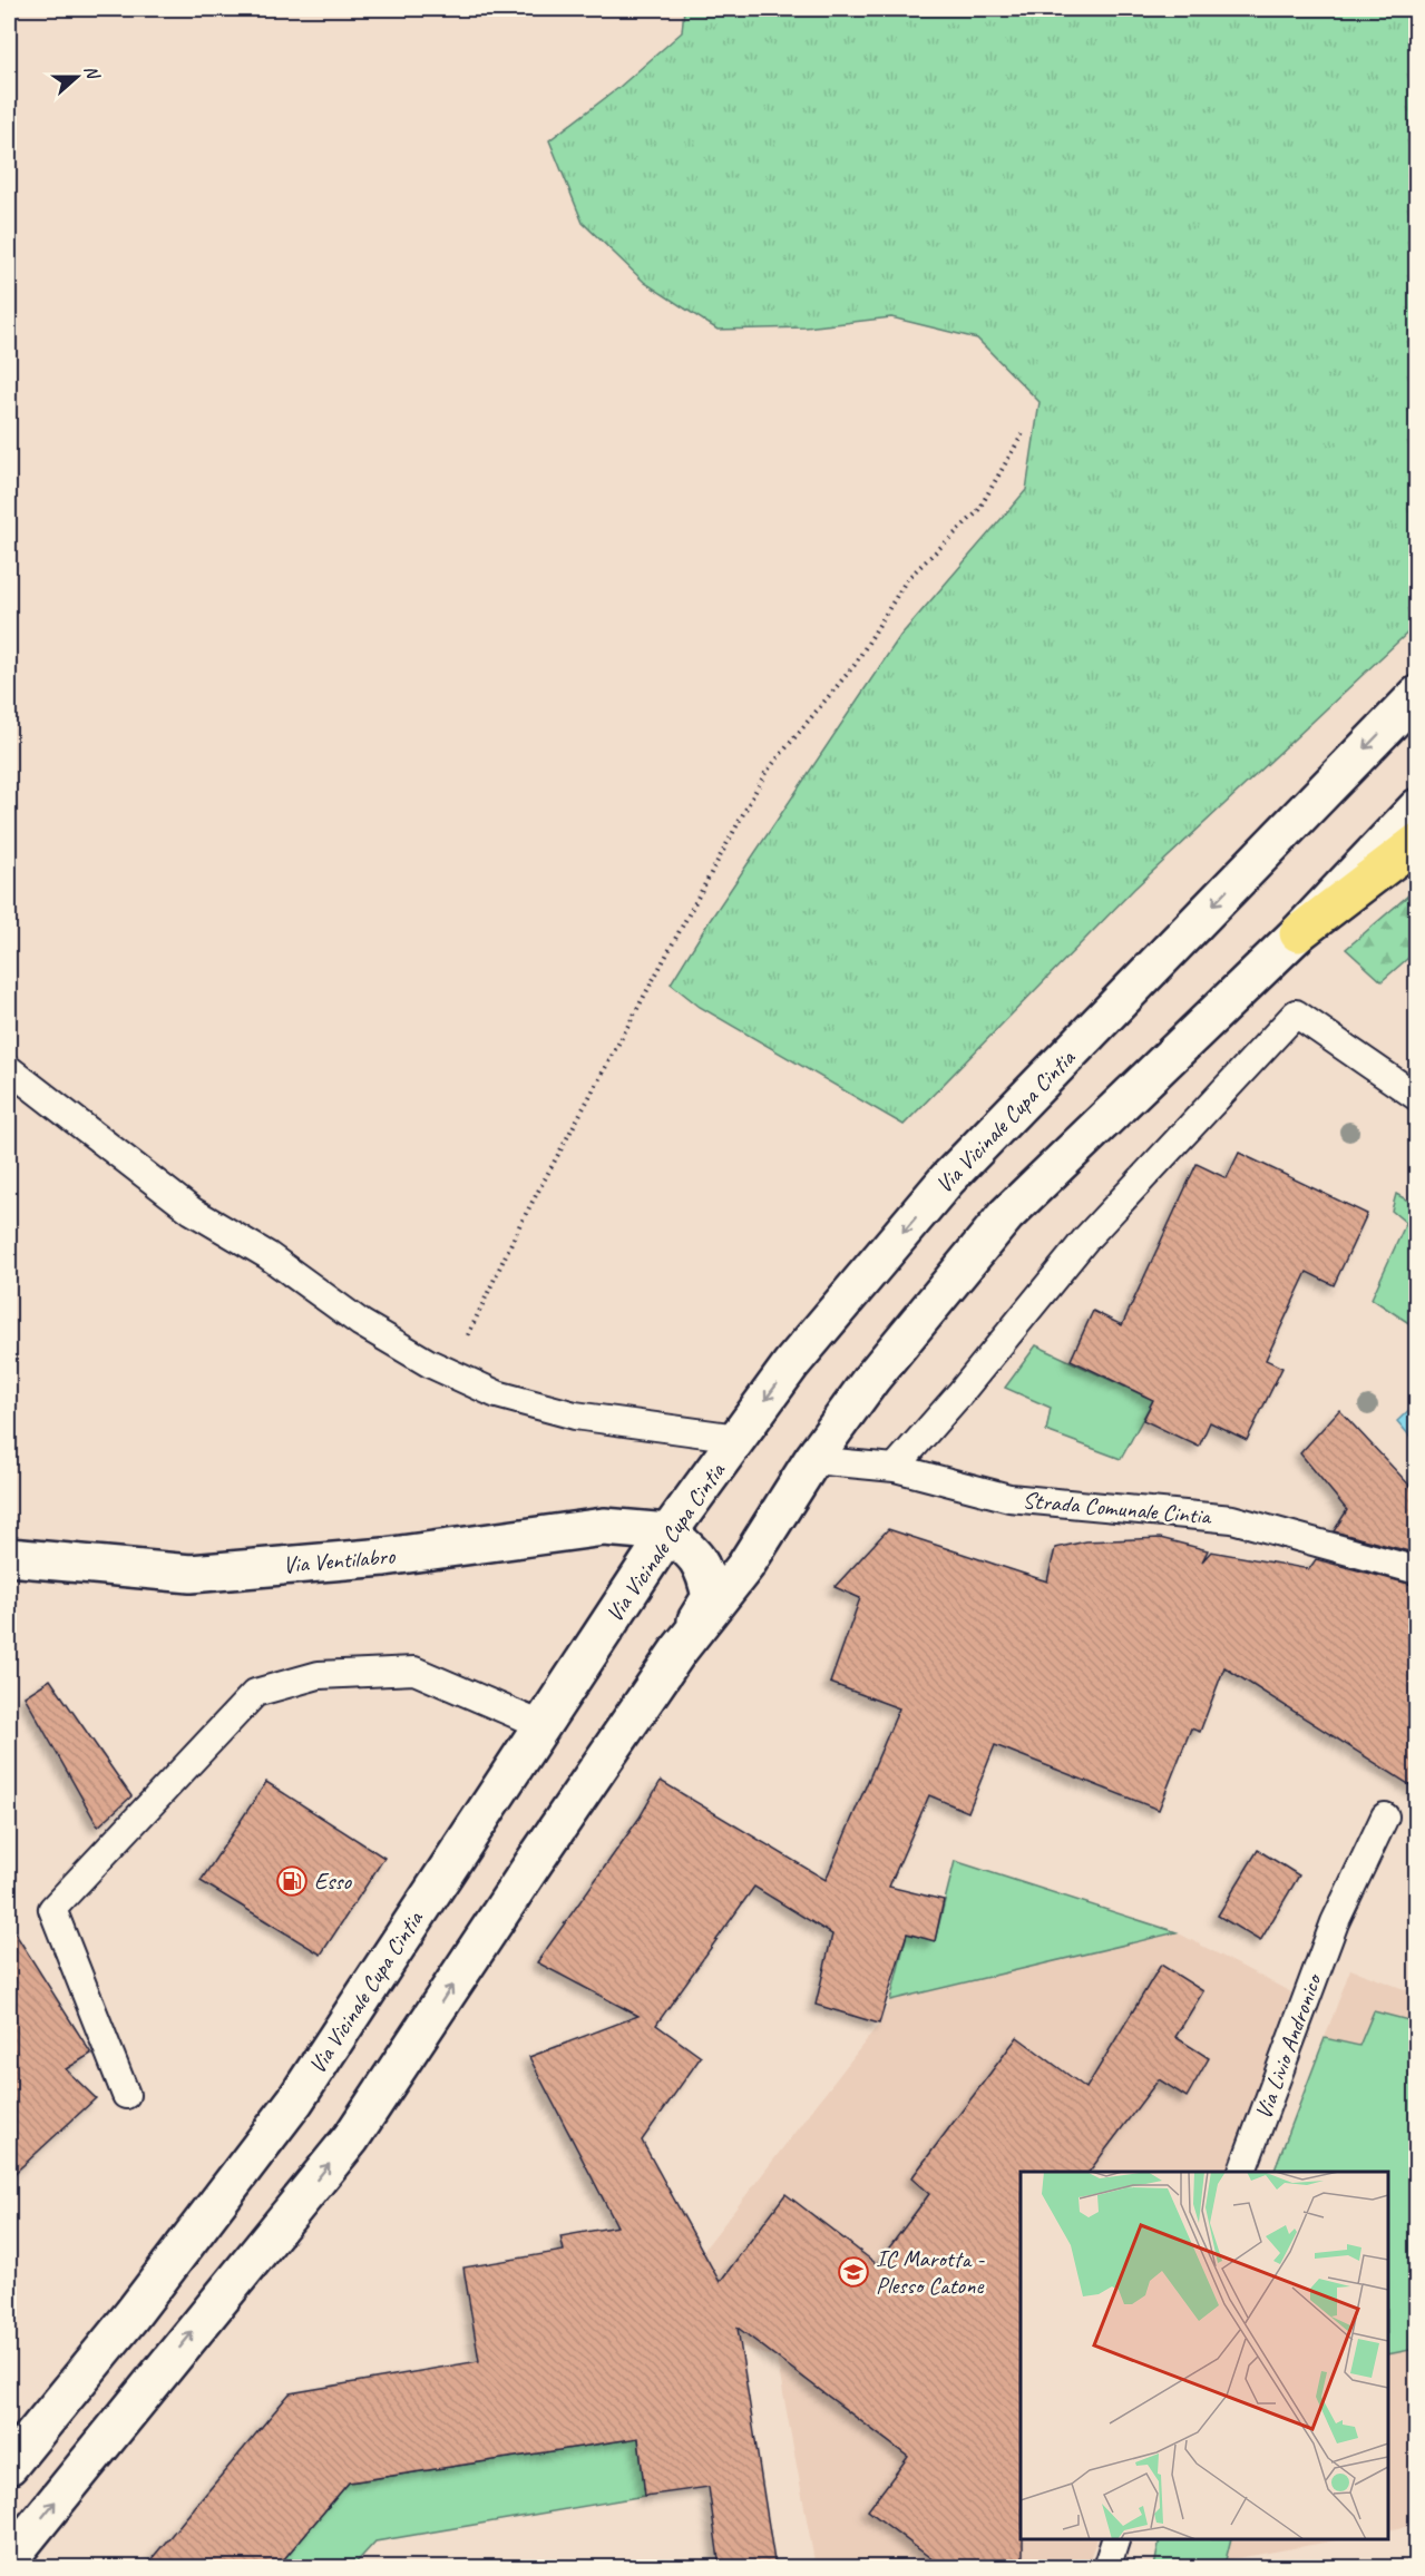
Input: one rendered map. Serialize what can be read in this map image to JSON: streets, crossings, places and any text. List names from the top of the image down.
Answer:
{
  "streets": {
    "main road": ["Via Vicinale Cupa Cintia", "Via Ventilabro"],
    "lane": ["Strada Comunale Cintia", "Via Livio Andronico"]
  },
  "crossings": [
    ["Via Vicinale Cupa Cintia", "Via Ventilabro"]
  ],
  "places": {
    "fuel station": ["Esso"],
    "school or university": ["IC Marotta - Plesso Catone"]
  },
  "north": "right"
}
